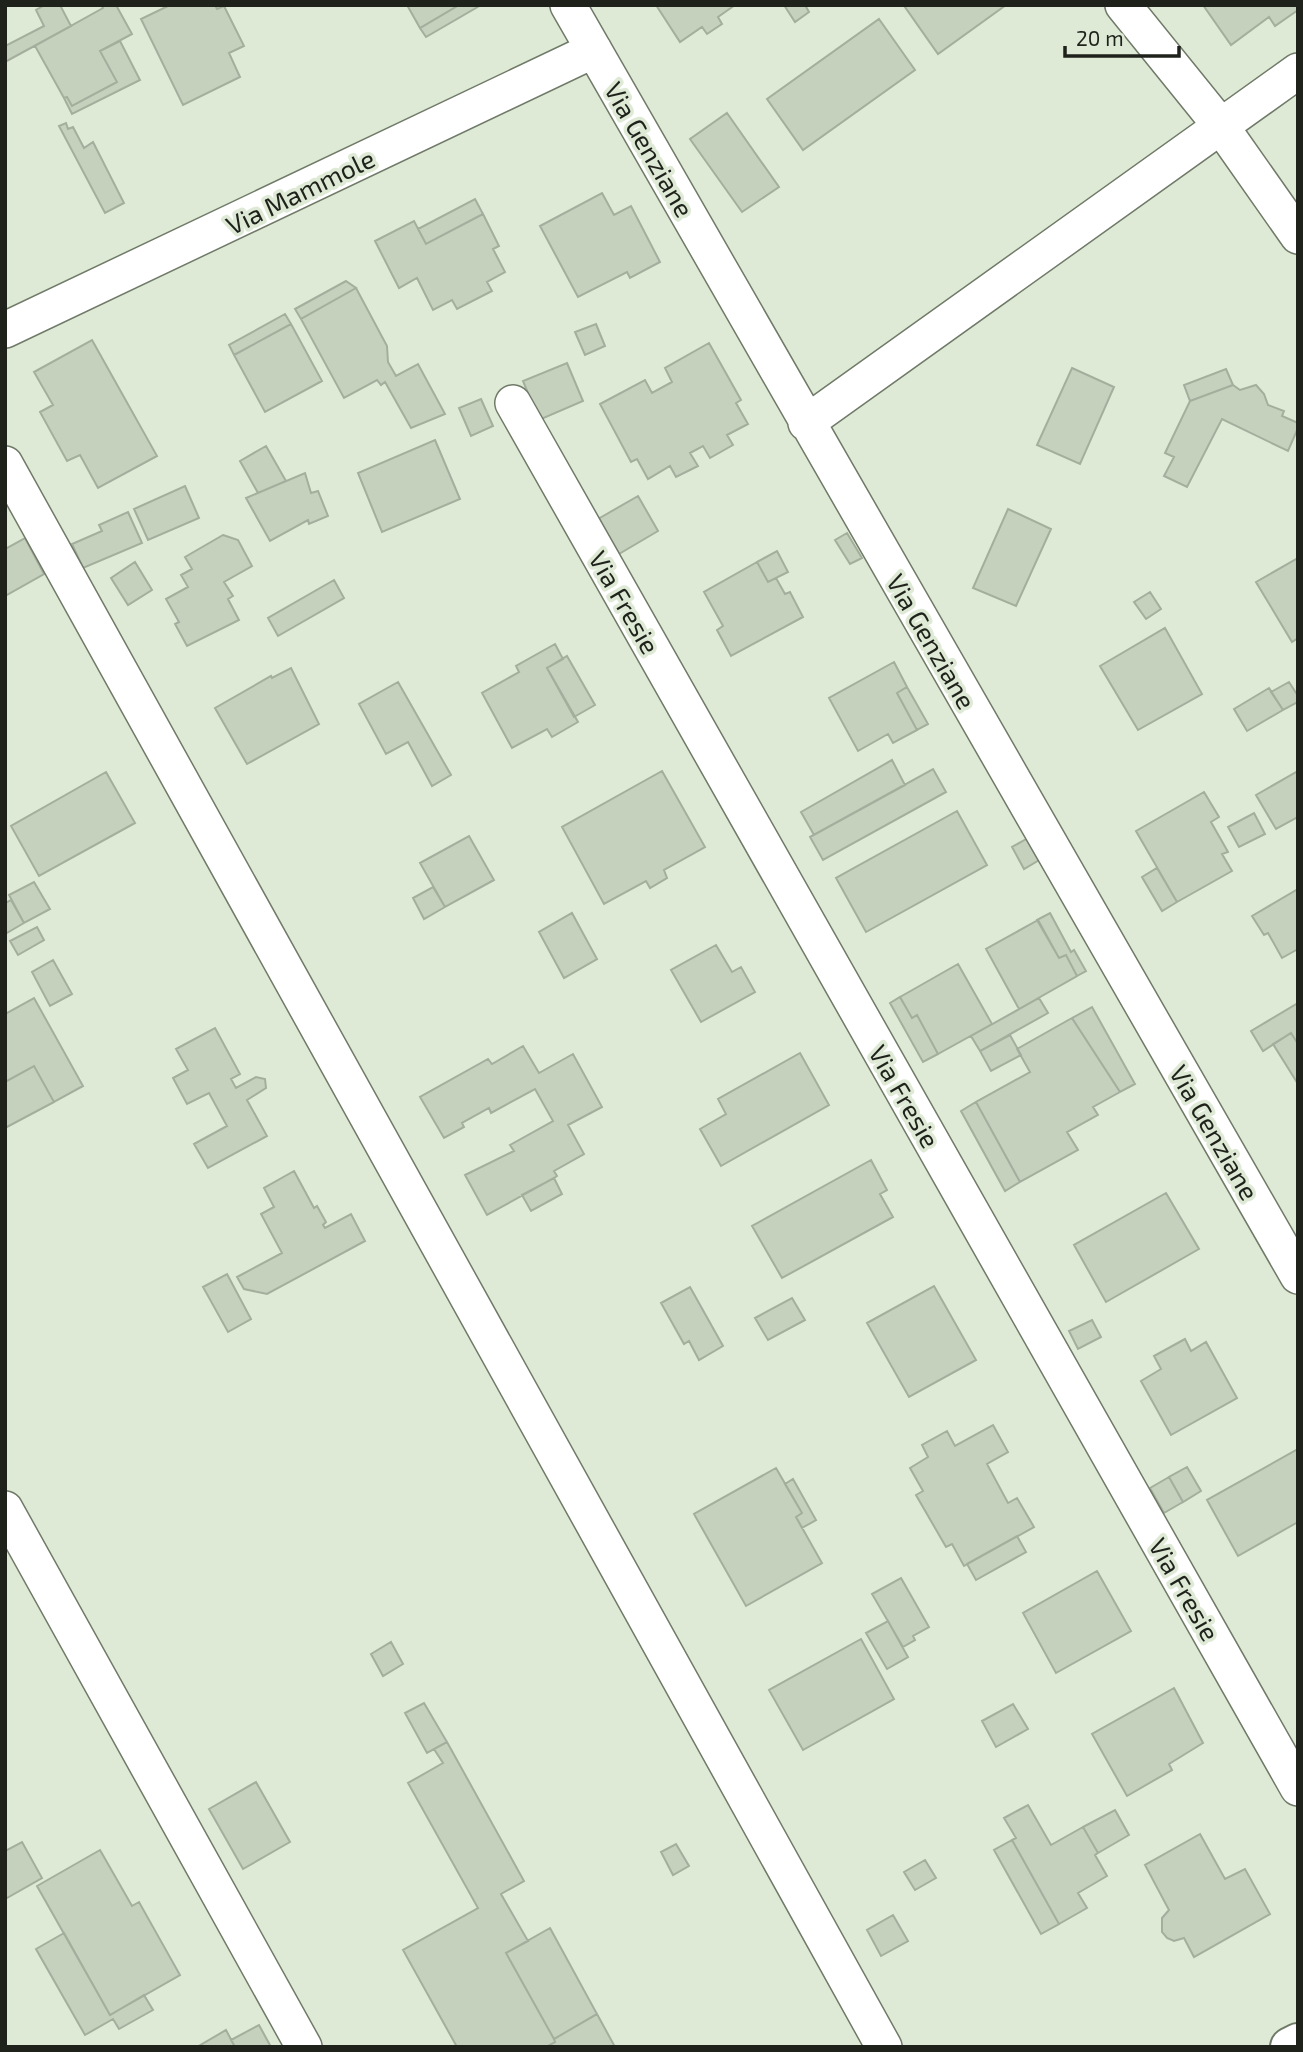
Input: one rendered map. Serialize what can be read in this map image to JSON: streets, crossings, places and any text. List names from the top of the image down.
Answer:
{
  "streets": {
    "street": ["Via Genziane", "Via Mammole", "Via Fresie"]
  },
  "crossings": [
    ["Via Genziane", "Via Mammole"]
  ],
  "scale_bar": "20 m"
}
